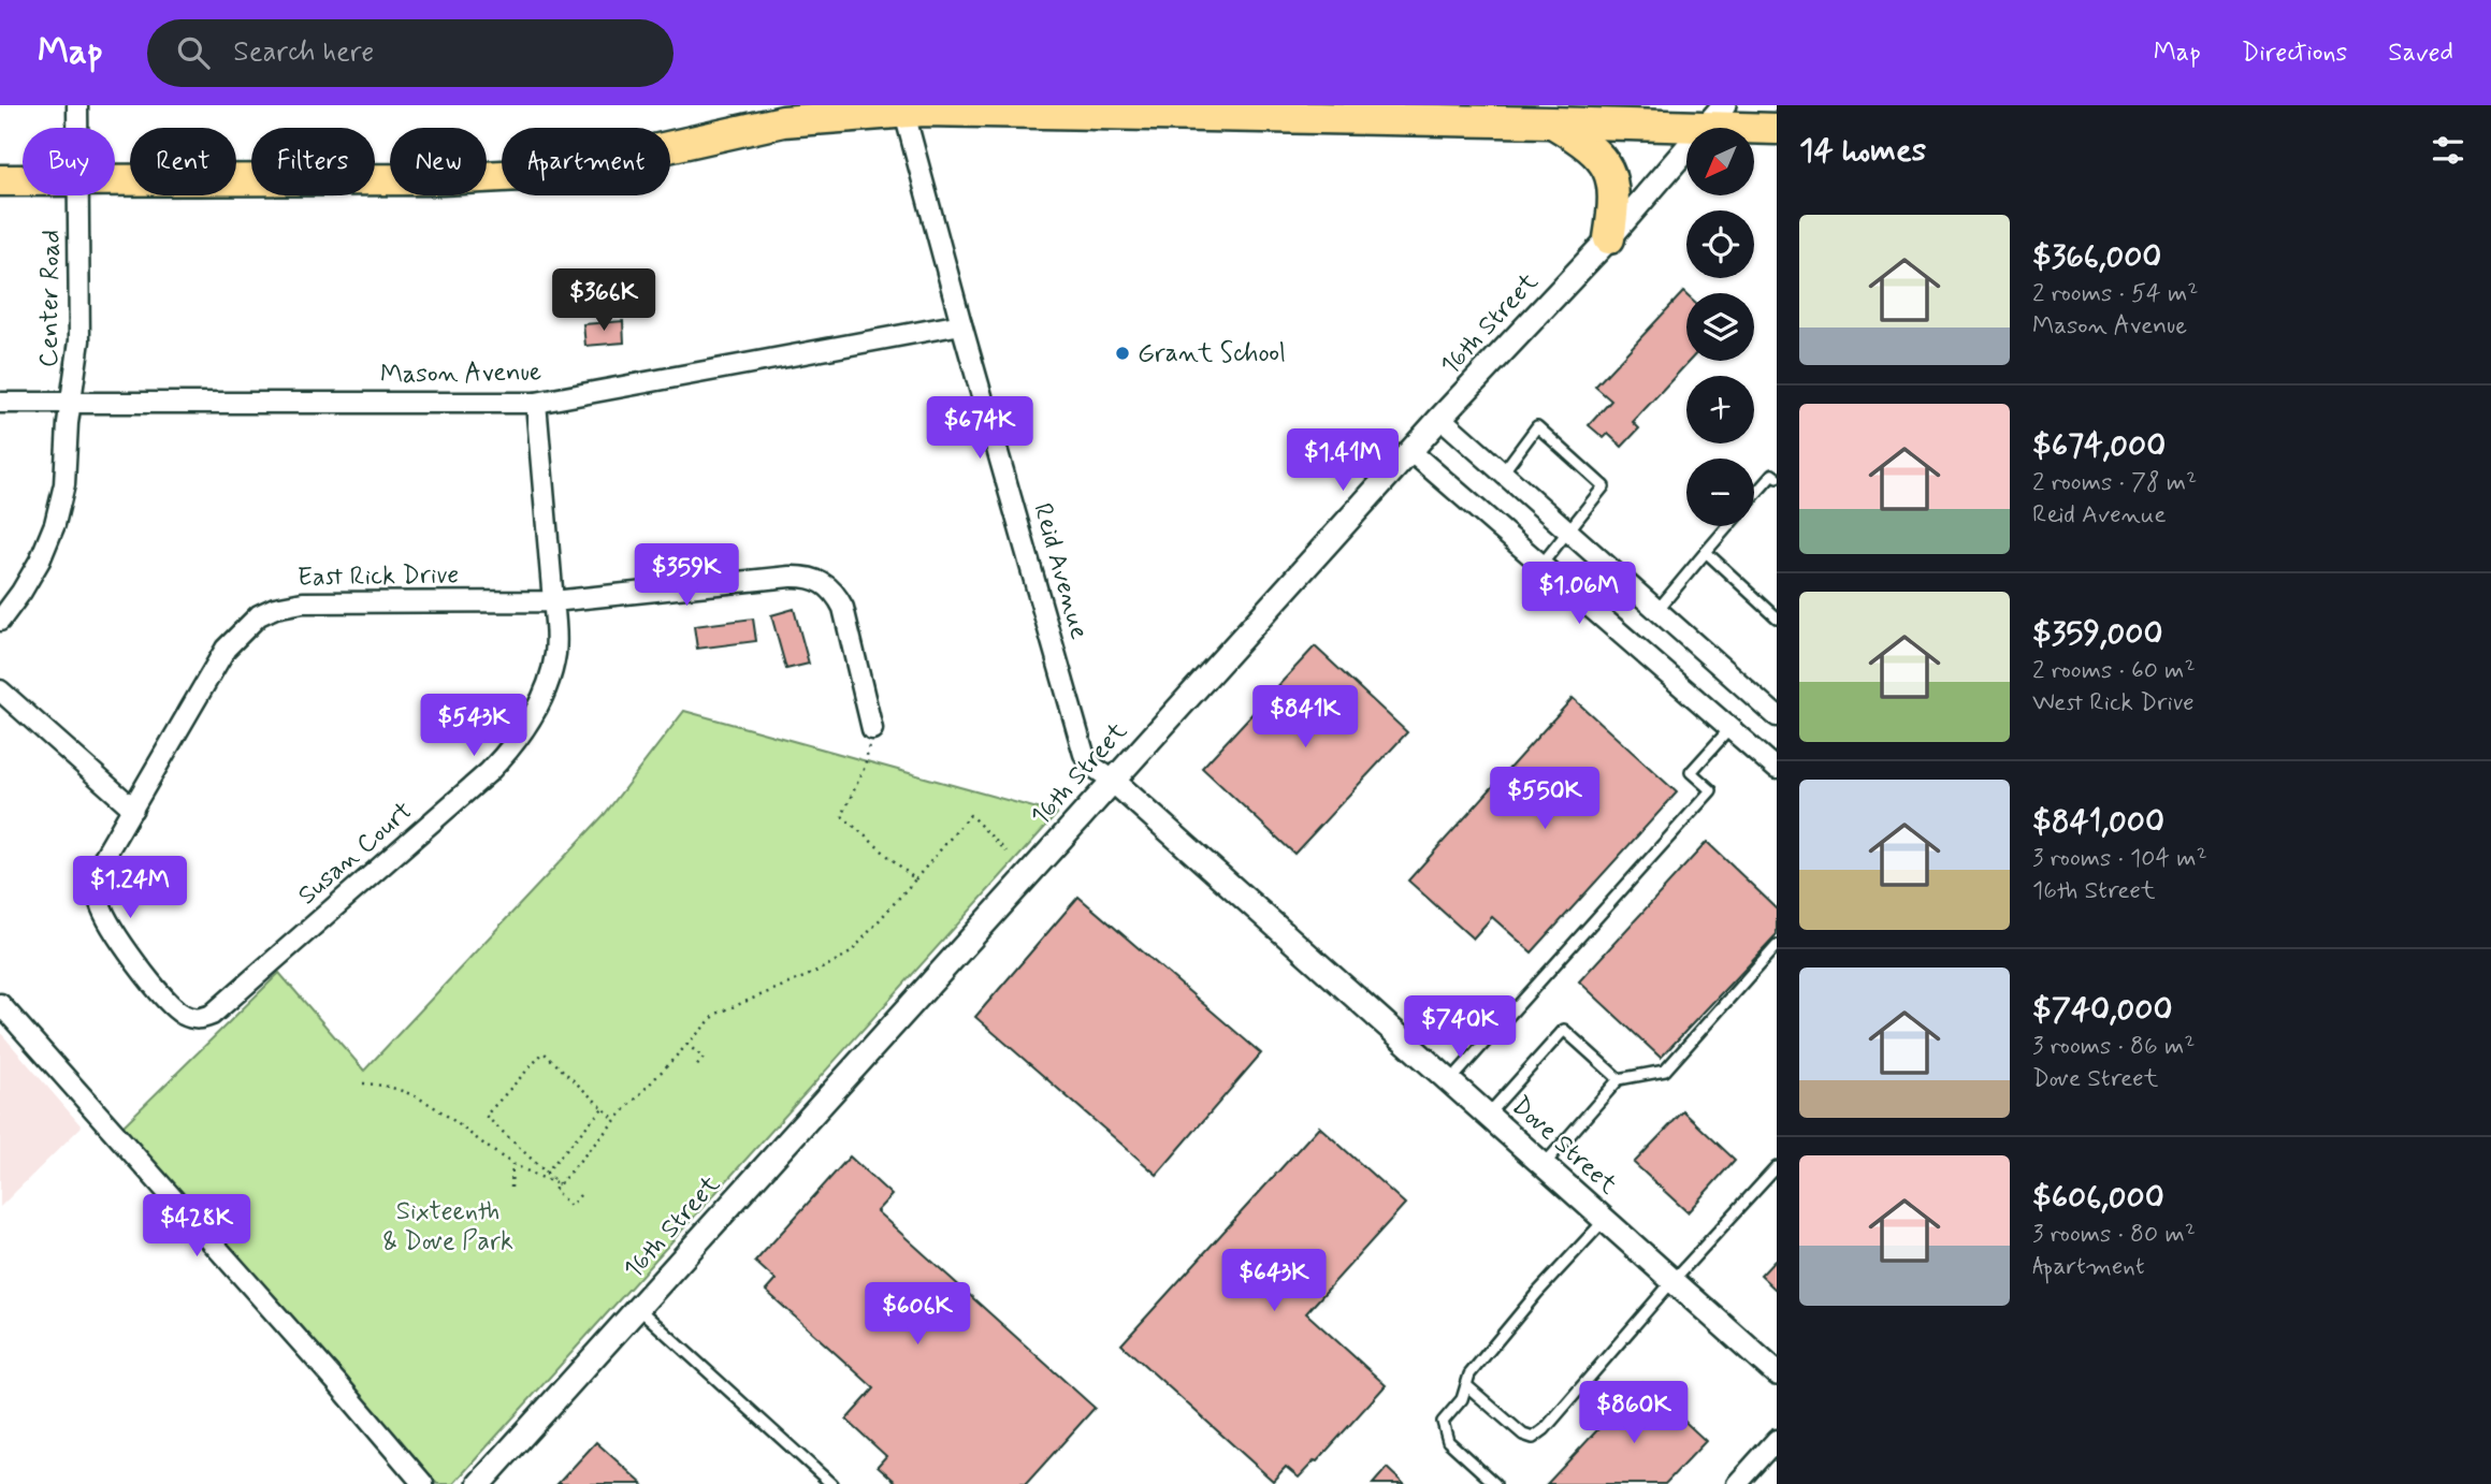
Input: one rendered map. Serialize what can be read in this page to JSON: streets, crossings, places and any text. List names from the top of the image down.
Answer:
{
  "streets": {
    "street": [
      "Center Road",
      "16th Street",
      "Mason Avenue",
      "Reid Avenue",
      "East Rick Drive",
      "Susan Court",
      "Dove Street"
    ]
  },
  "crossings": [
    ["Center Road", "Mason Avenue"],
    ["16th Street", "Reid Avenue"],
    ["16th Street", "Dove Street"],
    ["Mason Avenue", "Reid Avenue"],
    ["Mason Avenue", "Susan Court"],
    ["Reid Avenue", "Dove Street"],
    ["East Rick Drive", "Susan Court"]
  ],
  "parks": ["Sixteenth & Dove Park"],
  "places": ["Grant School"],
  "north": "bottom left",
  "page": {
    "header": "Map",
    "search": "Search here",
    "nav": ["Map", "Directions", "Saved"],
    "heading": "14 homes",
    "map_buttons": ["+", "−"],
    "chip": [
      "Buy",
      "Rent",
      "Filters",
      "New",
      "Apartment"
    ],
    "list": [
      {
        "name": "$366,000",
        "note": "2 rooms · 54 m² · Mason Avenue"
      },
      {
        "name": "$674,000",
        "note": "2 rooms · 78 m² · Reid Avenue"
      },
      {
        "name": "$359,000",
        "note": "2 rooms · 60 m² · West Rick Drive"
      },
      {
        "name": "$841,000",
        "note": "3 rooms · 104 m² · 16th Street"
      },
      {
        "name": "$740,000",
        "note": "3 rooms · 86 m² · Dove Street"
      },
      {
        "name": "$606,000",
        "note": "3 rooms · 80 m² · Apartment"
      }
    ],
    "price": [
      "$366K",
      "$674K",
      "$1.41M",
      "$359K",
      "$1.06M",
      "$841K",
      "$543K",
      "$550K",
      "$1.24M",
      "$740K",
      "$428K",
      "$643K",
      "$606K",
      "$860K"
    ]
  }
}
